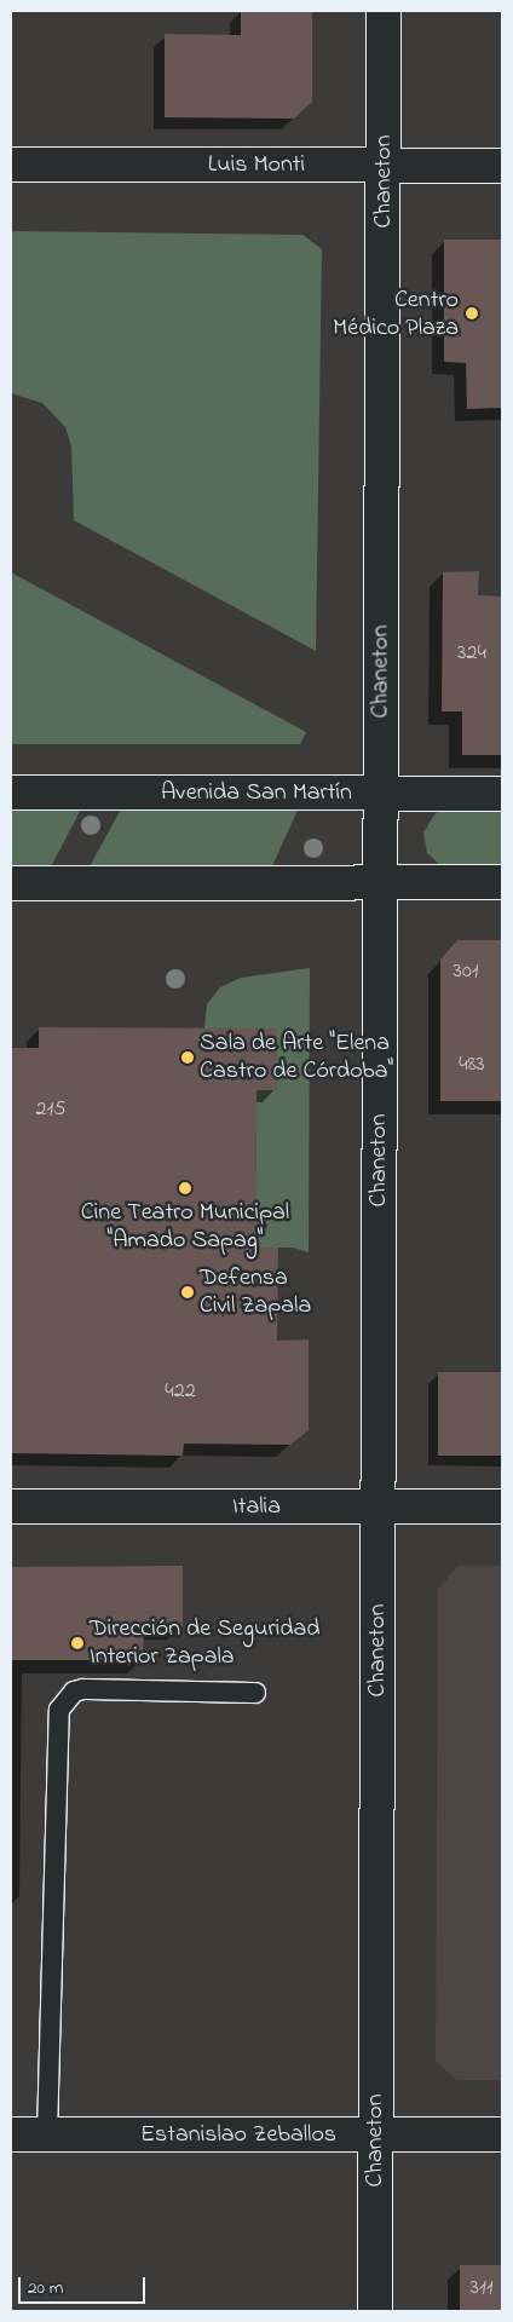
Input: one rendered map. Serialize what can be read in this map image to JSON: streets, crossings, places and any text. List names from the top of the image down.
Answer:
{
  "streets": {
    "street": [
      "Luis Monti",
      "Chaneton",
      "Avenida San Martín",
      "Italia",
      "Estanislao Zeballos"
    ]
  },
  "crossings": [
    ["Luis Monti", "Chaneton"],
    ["Chaneton", "Avenida San Martín"],
    ["Chaneton", "Italia"],
    ["Chaneton", "Estanislao Zeballos"]
  ],
  "places": [
    "Centro Médico Plaza",
    "Sala de Arte \"Elena Castro de Córdoba\"",
    "Cine Teatro Municipal \"Amado Sapag\"",
    "Defensa Civil Zapala",
    "Dirección de Seguridad Interior Zapala"
  ],
  "house_numbers": [
    "324",
    "301",
    "483",
    "215",
    "422",
    "311"
  ],
  "scale_bar": "20 m"
}
